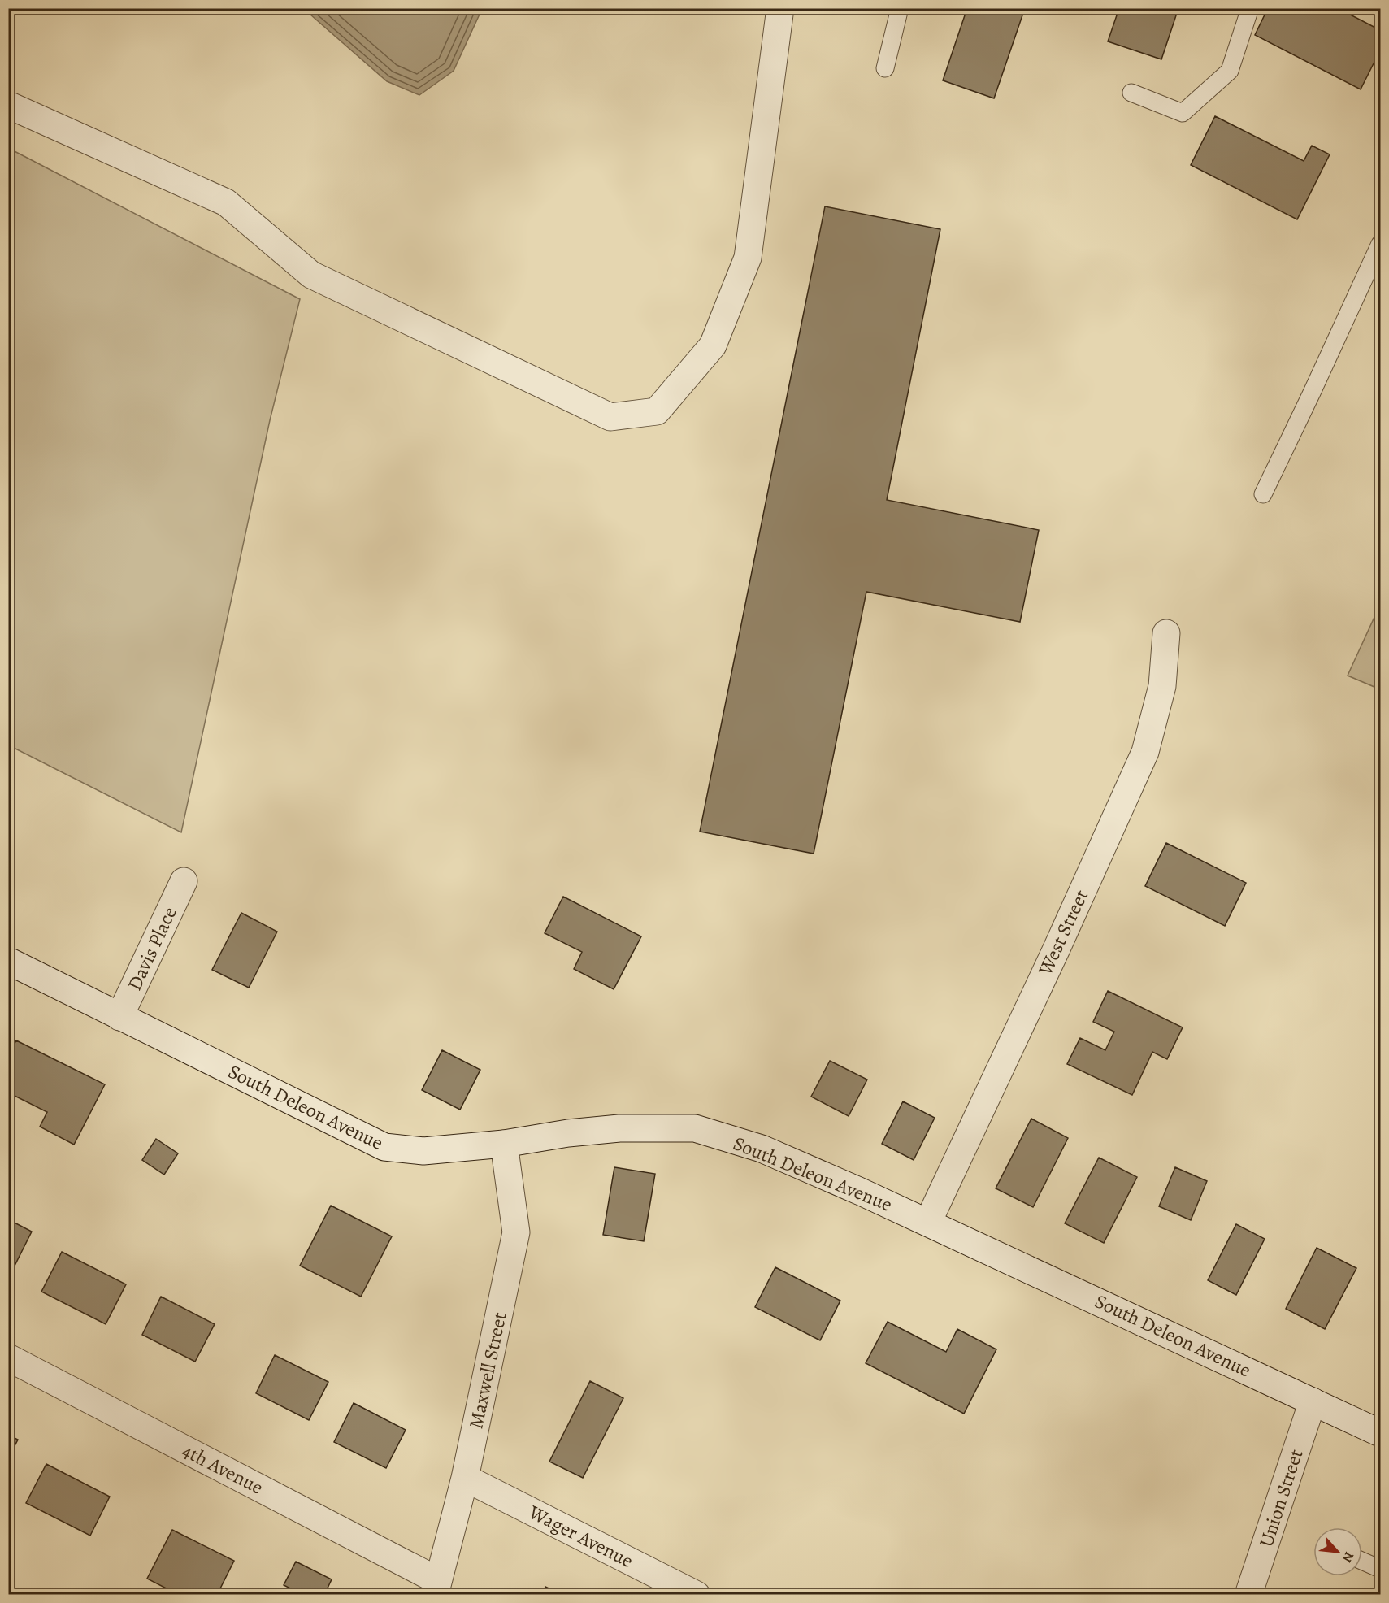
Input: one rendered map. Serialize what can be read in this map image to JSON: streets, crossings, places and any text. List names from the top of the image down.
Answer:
{
  "streets": {
    "street": [
      "West Street",
      "Davis Place",
      "South Deleon Avenue",
      "Maxwell Street",
      "4th Avenue",
      "Union Street",
      "Wager Avenue"
    ]
  },
  "crossings": [
    ["West Street", "South Deleon Avenue"],
    ["Davis Place", "South Deleon Avenue"],
    ["South Deleon Avenue", "Maxwell Street"],
    ["South Deleon Avenue", "Union Street"],
    ["Maxwell Street", "4th Avenue"],
    ["Maxwell Street", "Wager Avenue"]
  ],
  "north": "bottom right"
}
